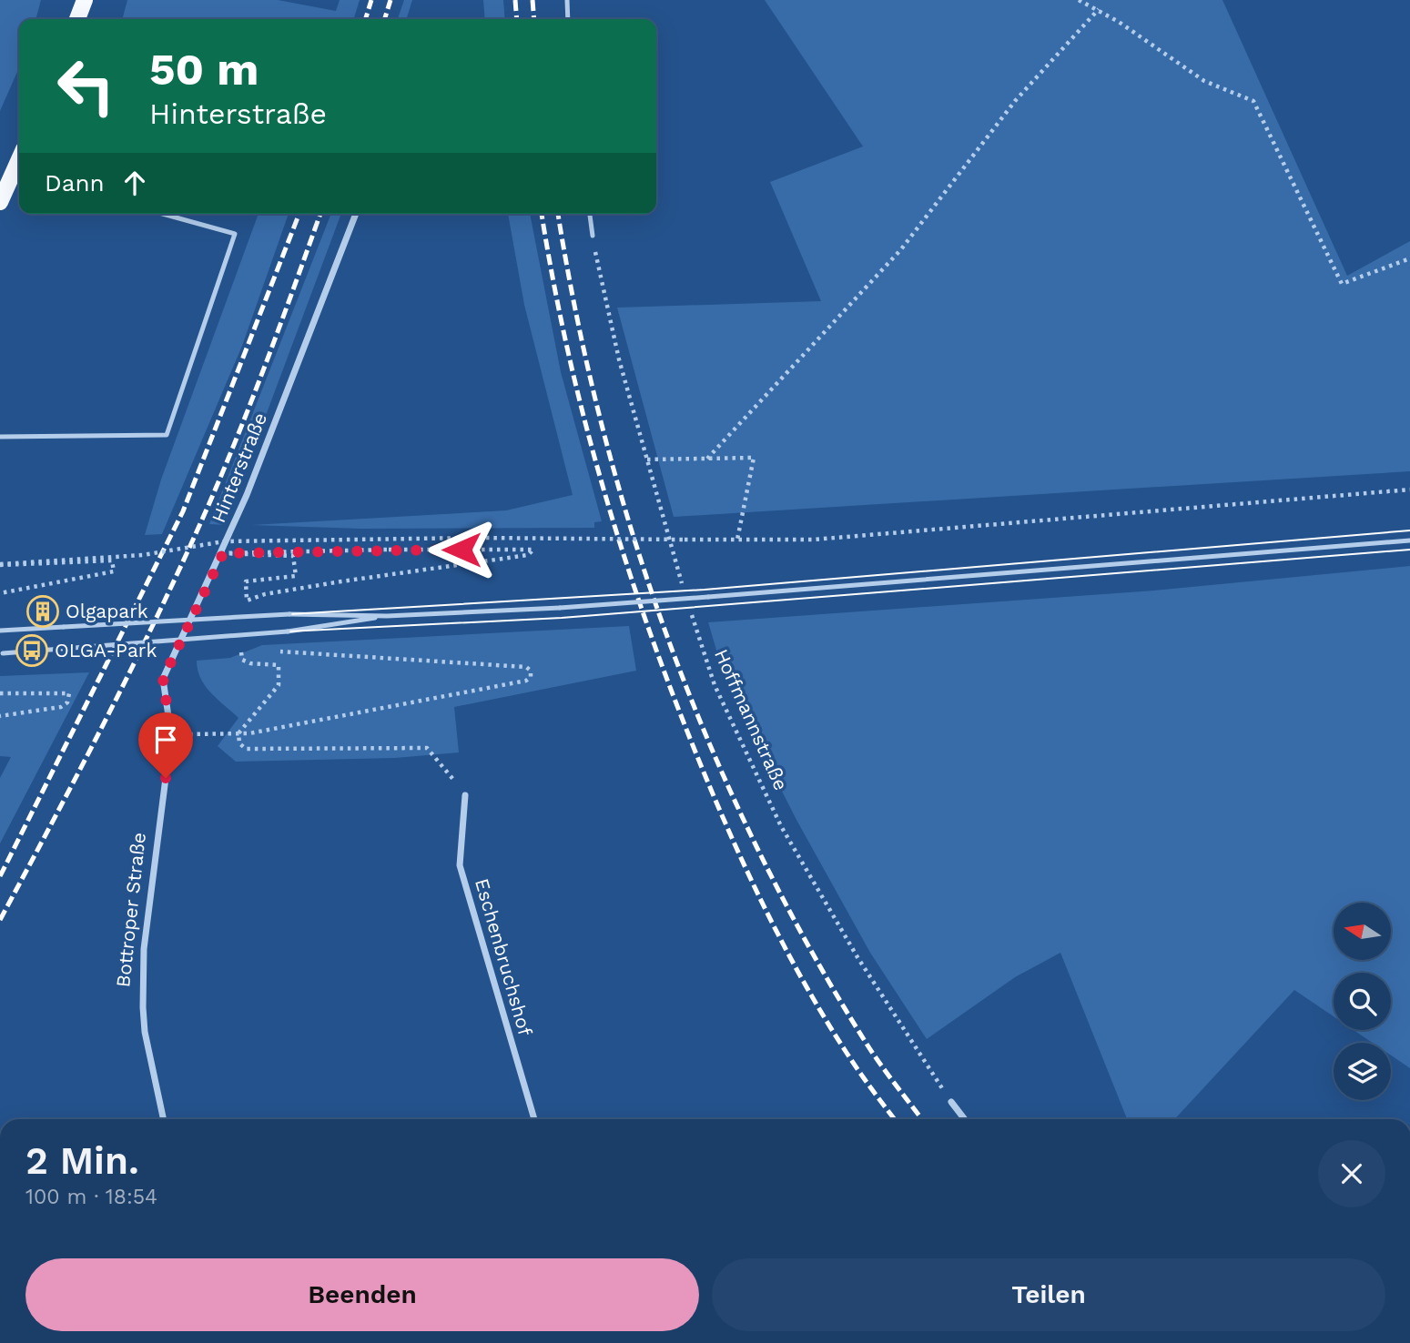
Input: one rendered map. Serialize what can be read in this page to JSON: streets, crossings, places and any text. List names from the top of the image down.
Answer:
{
  "streets": {
    "street": ["Hinterstraße", "Bottroper Straße", "Eschenbruchshof"],
    "path": ["Hoffmannstraße"]
  },
  "crossings": [
    ["Hinterstraße", "Bottroper Straße"]
  ],
  "places": {
    "building": ["Olgapark"],
    "bus stop": ["OLGA-Park"]
  },
  "north": "left",
  "page": {
    "turn": ["50 m", "Hinterstraße"],
    "then": "Dann",
    "heading": ["2 Min.", "100 m · 18:54"],
    "buttons": ["Beenden", "Teilen"]
  }
}
